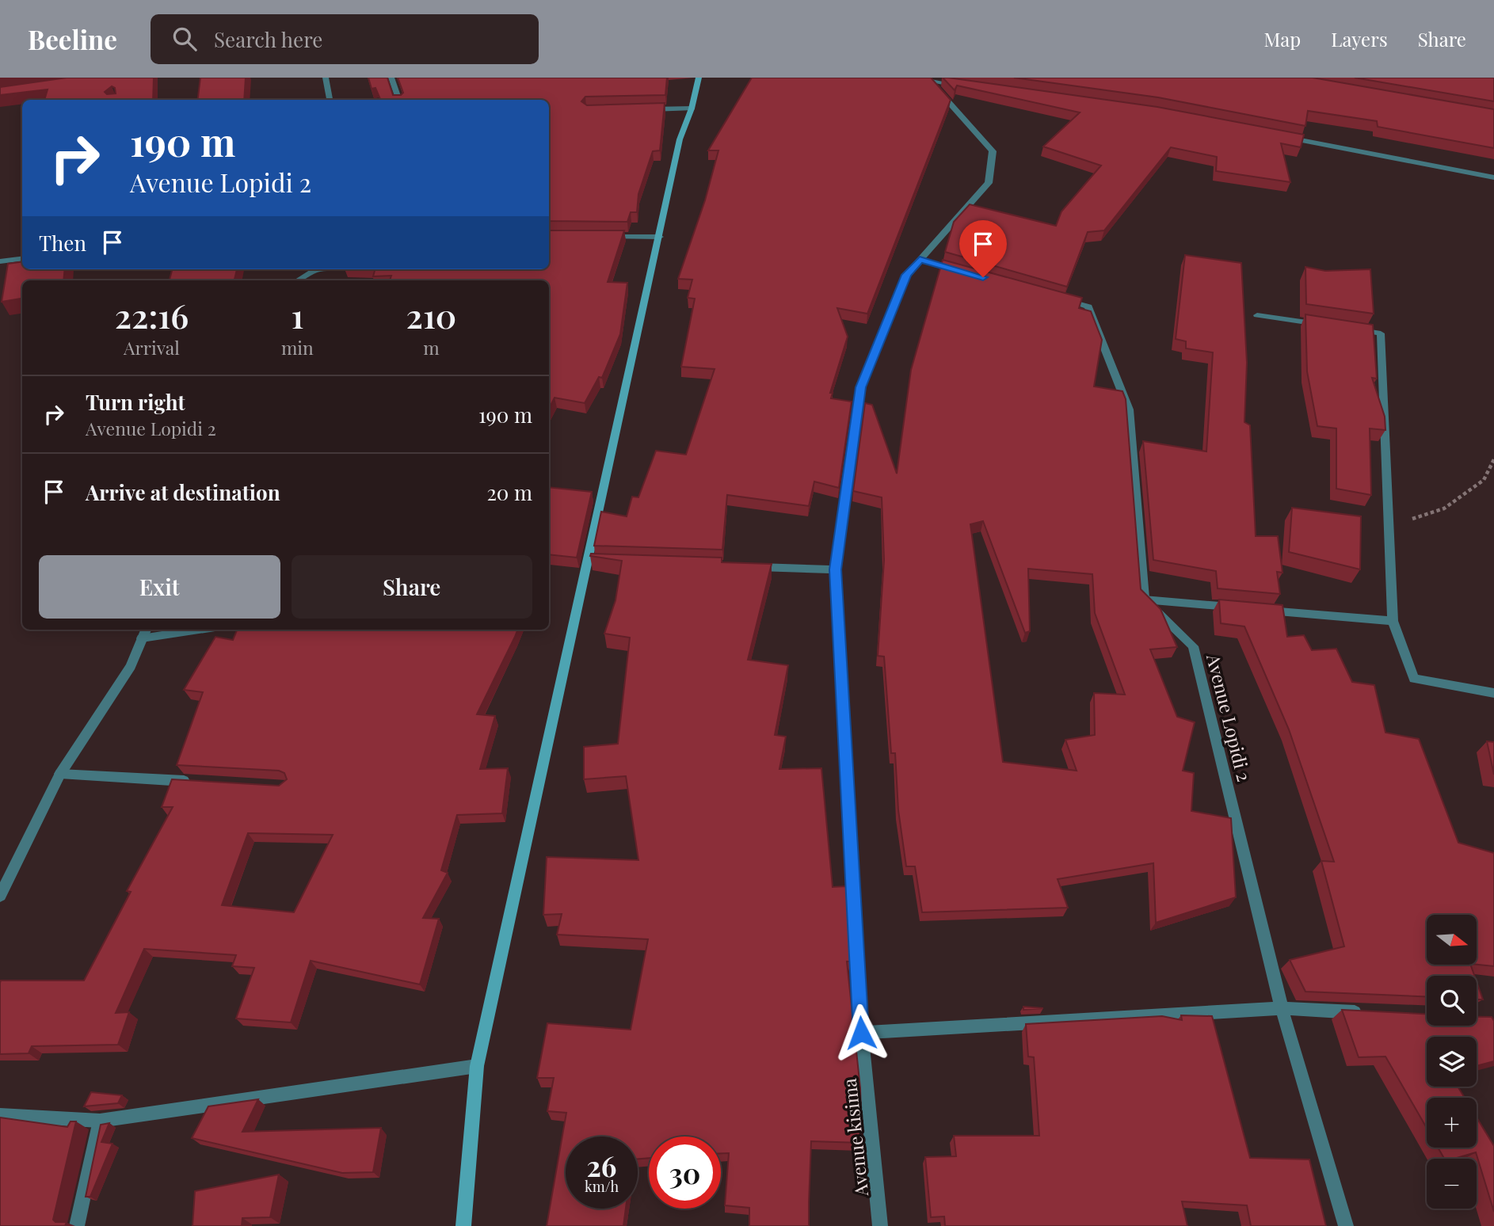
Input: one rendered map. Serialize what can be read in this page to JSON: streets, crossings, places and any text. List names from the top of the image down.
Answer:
{
  "streets": {
    "street": ["Avenue Lopidi 2", "Avenue kisima"]
  },
  "north": "right",
  "page": {
    "header": "Beeline",
    "search": "Search here",
    "nav": ["Map", "Layers", "Share"],
    "turn": ["190 m", "Avenue Lopidi 2"],
    "then": "Then",
    "eta": [
      "22:16",
      "Arrival",
      "1",
      "min",
      "210",
      "m"
    ],
    "list": [
      {
        "name": "Turn right",
        "note": "Avenue Lopidi 2",
        "value": "190 m"
      },
      {
        "name": "Arrive at destination",
        "value": "20 m"
      }
    ],
    "buttons": ["Exit", "Share"],
    "map_buttons": ["+", "−"],
    "speed": "26 km/h",
    "limit": "30"
  }
}
